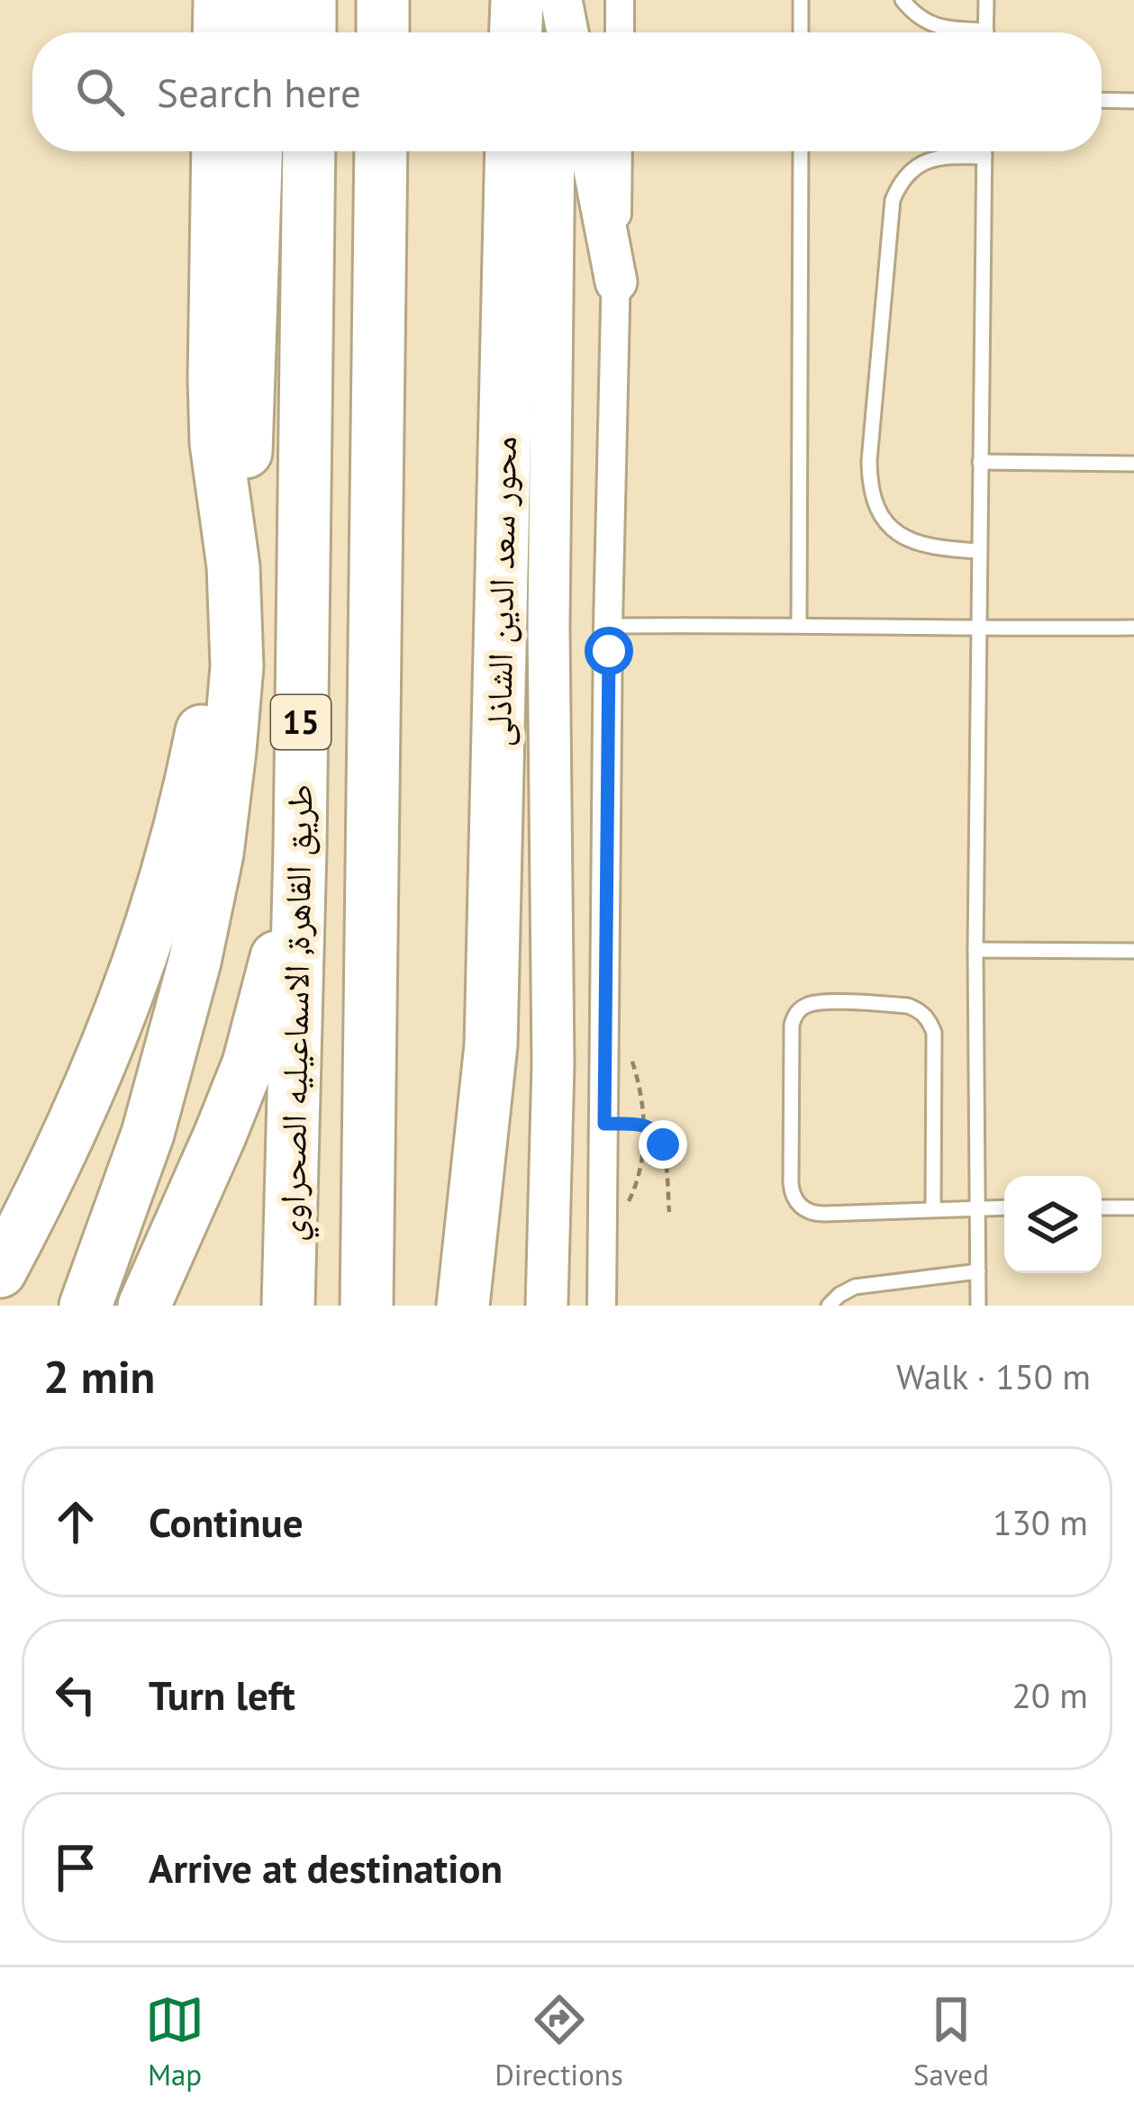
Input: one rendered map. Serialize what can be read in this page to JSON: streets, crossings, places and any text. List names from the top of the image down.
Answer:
{
  "streets": {
    "highway": ["محور سعد الدين الشاذلى", "15", "طريق القاهرة, الاسماعيليه الصحراوي"]
  },
  "page": {
    "search": "Search here",
    "heading": ["2 min", "Walk · 150 m"],
    "list": [
      ["Continue", "130 m"],
      ["Turn left", "20 m"],
      "Arrive at destination"
    ],
    "nav": ["Map", "Directions", "Saved"]
  }
}
